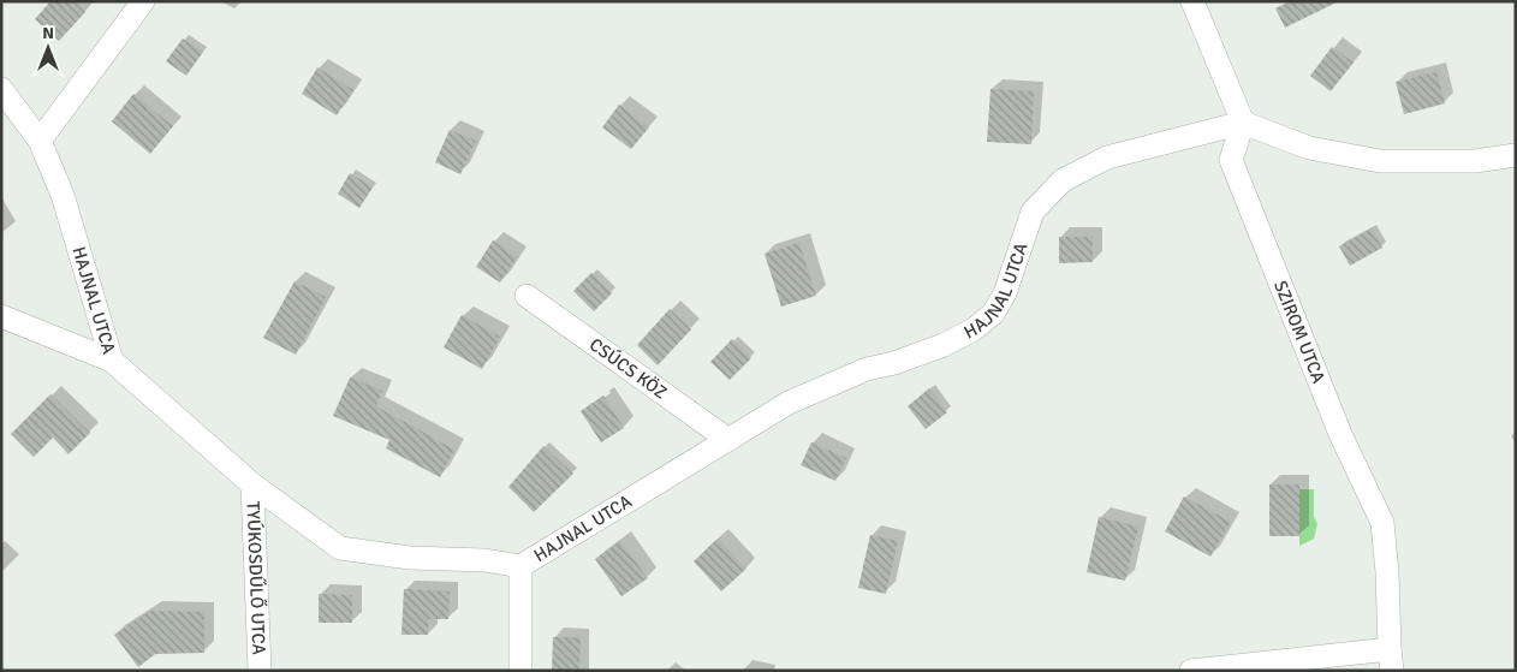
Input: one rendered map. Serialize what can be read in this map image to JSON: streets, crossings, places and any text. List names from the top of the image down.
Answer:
{
  "streets": {
    "street": [
      "HAJNAL UTCA",
      "SZIROM UTCA",
      "CSÚCS KÖZ",
      "TYÚKOSDŰLŐ UTCA"
    ]
  },
  "crossings": [
    ["HAJNAL UTCA", "SZIROM UTCA"],
    ["HAJNAL UTCA", "CSÚCS KÖZ"],
    ["HAJNAL UTCA", "TYÚKOSDŰLŐ UTCA"]
  ],
  "north": "top"
}
